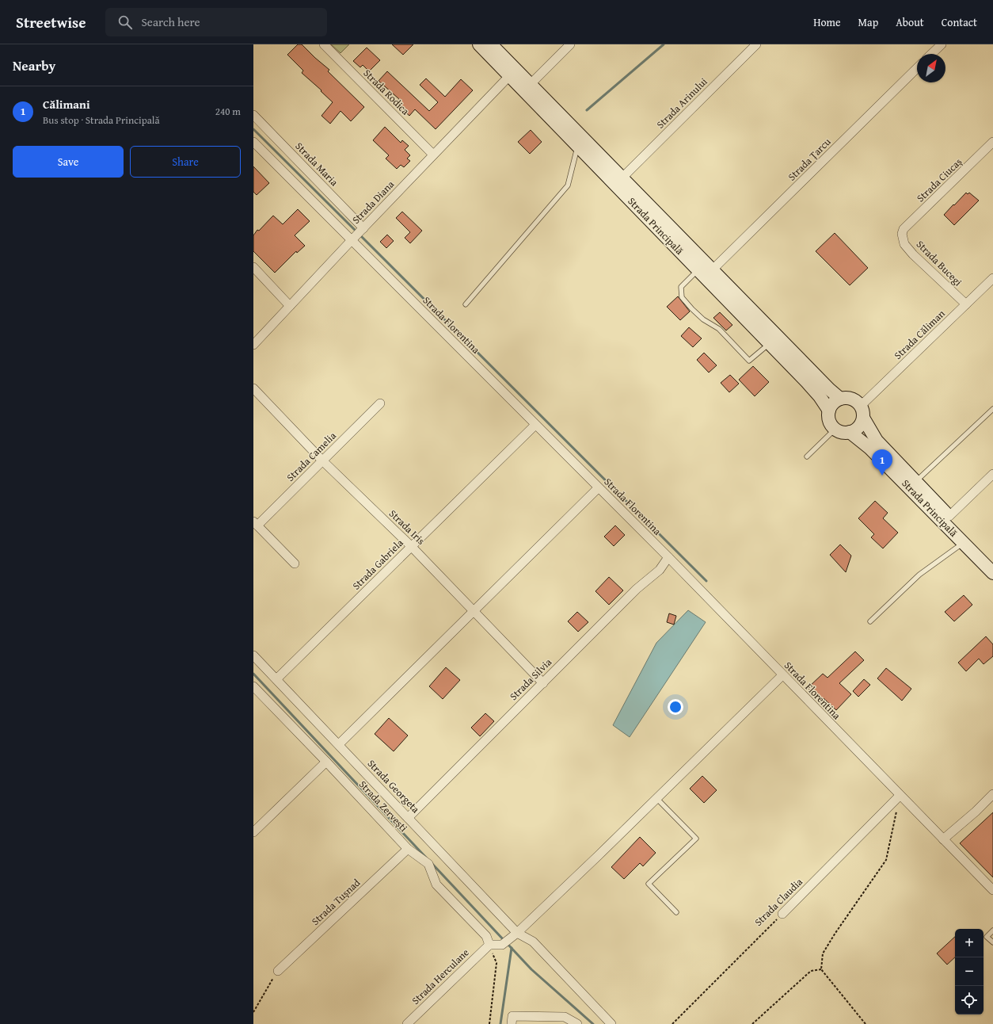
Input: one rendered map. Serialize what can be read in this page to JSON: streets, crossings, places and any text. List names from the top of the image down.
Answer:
{
  "streets": {
    "main road": ["Strada Principală"],
    "street": [
      "Strada Rodica",
      "Strada Arinului",
      "Strada Țarcu",
      "Strada Maria",
      "Strada Ciucaș",
      "Strada Diana",
      "Strada Bucegi",
      "Strada Florentina",
      "Strada Căliman",
      "Strada Camelia",
      "Strada Iris",
      "Strada Gabriela",
      "Strada Silvia",
      "Strada Georgeta",
      "Strada Zervești",
      "Strada Tușnad",
      "Strada Claudia",
      "Strada Herculane"
    ]
  },
  "crossings": [
    ["Strada Rodica", "Strada Diana"],
    ["Strada Arinului", "Strada Principală"],
    ["Strada Țarcu", "Strada Principală"],
    ["Strada Maria", "Strada Diana"],
    ["Strada Ciucaș", "Strada Bucegi"],
    ["Strada Diana", "Strada Principală"],
    ["Strada Diana", "Strada Florentina"],
    ["Strada Principală", "Strada Căliman"],
    ["Strada Bucegi", "Strada Căliman"],
    ["Strada Florentina", "Strada Gabriela"],
    ["Strada Florentina", "Strada Silvia"],
    ["Strada Florentina", "Strada Claudia"],
    ["Strada Camelia", "Strada Iris"],
    ["Strada Iris", "Strada Gabriela"],
    ["Strada Iris", "Strada Silvia"],
    ["Strada Gabriela", "Strada Georgeta"],
    ["Strada Silvia", "Strada Georgeta"],
    ["Strada Zervești", "Strada Tușnad"],
    ["Strada Zervești", "Strada Herculane"]
  ],
  "north": "top right",
  "page": {
    "header": "Streetwise",
    "search": "Search here",
    "nav": [
      "Home",
      "Map",
      "About",
      "Contact"
    ],
    "heading": "Nearby",
    "list": [
      {
        "mark": "1",
        "name": "Călimani",
        "note": "Bus stop · Strada Principală",
        "value": "240 m"
      }
    ],
    "buttons": ["Save", "Share"],
    "pins": "1",
    "map_buttons": ["+", "−"]
  }
}
